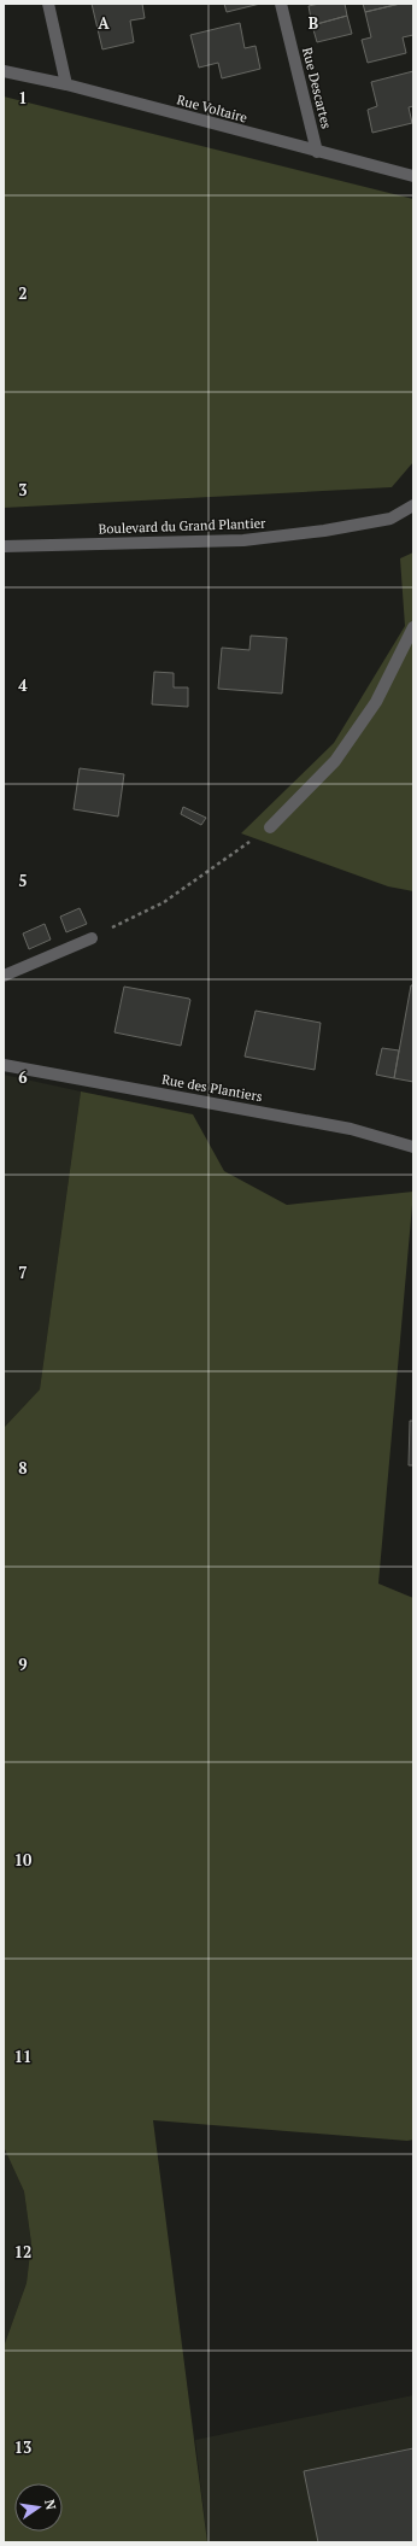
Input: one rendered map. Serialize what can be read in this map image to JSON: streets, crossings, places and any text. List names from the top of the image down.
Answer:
{
  "streets": {
    "street": [
      "Rue Descartes",
      "Rue Voltaire",
      "Boulevard du Grand Plantier",
      "Rue des Plantiers"
    ]
  },
  "crossings": [
    ["Rue Descartes", "Rue Voltaire"]
  ],
  "north": "right",
  "grid": {
    "columns": ["A", "B"],
    "rows": [
      "1",
      "2",
      "3",
      "4",
      "5",
      "6",
      "7",
      "8",
      "9",
      "10",
      "11",
      "12",
      "13"
    ]
  }
}
